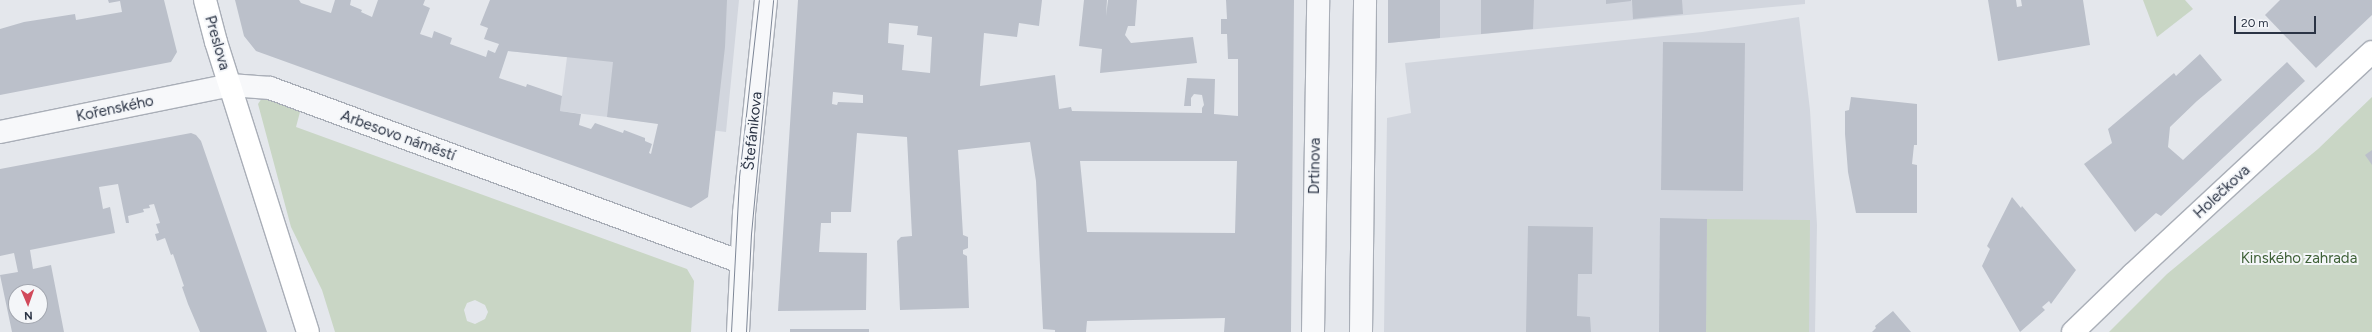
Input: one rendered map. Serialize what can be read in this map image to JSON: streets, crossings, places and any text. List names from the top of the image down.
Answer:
{
  "streets": {
    "street": [
      "Preslova",
      "Kořenského",
      "Štefánikova",
      "Arbesovo náměstí",
      "Drtinova",
      "Holečkova"
    ]
  },
  "crossings": [
    ["Preslova", "Kořenského"],
    ["Preslova", "Arbesovo náměstí"],
    ["Kořenského", "Arbesovo náměstí"],
    ["Štefánikova", "Arbesovo náměstí"]
  ],
  "parks": ["Kinského zahrada"],
  "scale_bar": "20 m",
  "north": "bottom"
}
